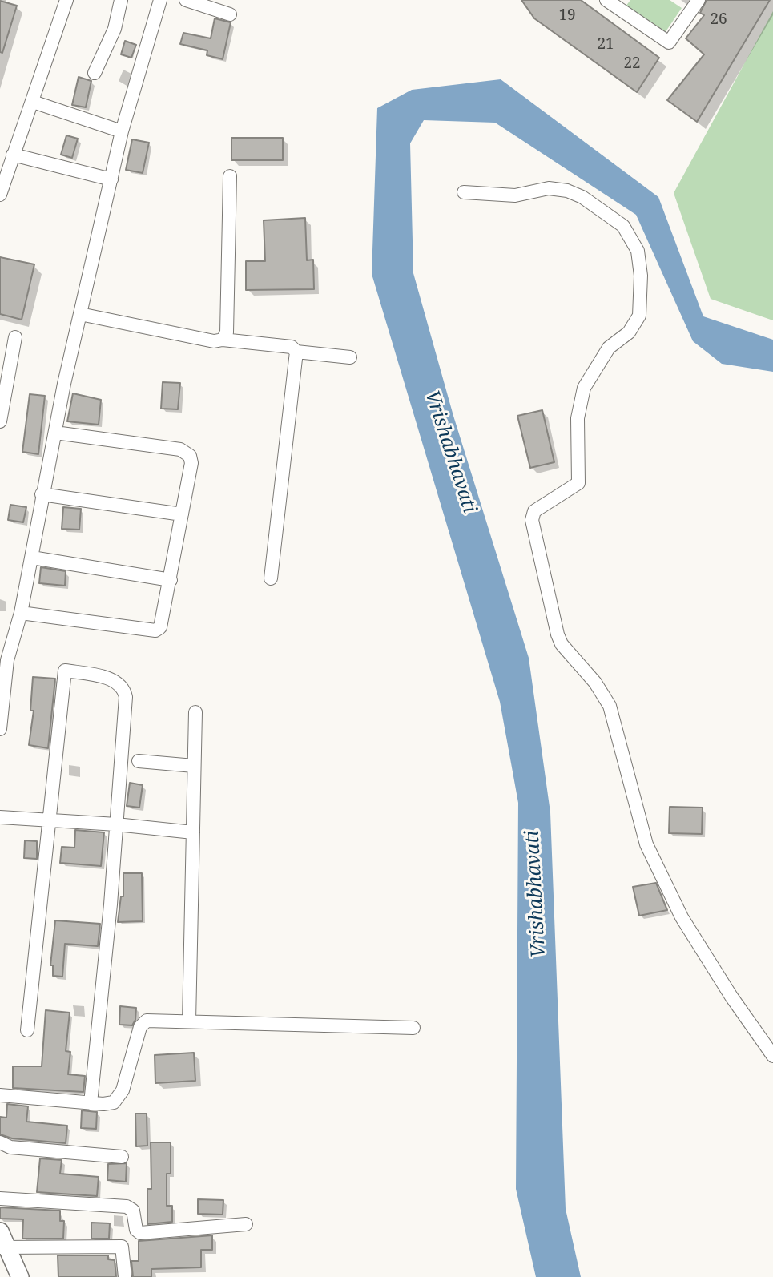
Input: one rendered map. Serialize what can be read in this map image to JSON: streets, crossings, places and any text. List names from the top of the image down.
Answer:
{
  "water": ["Vrishabhavati"],
  "house_numbers": [
    "19",
    "26",
    "21",
    "22"
  ]
}
